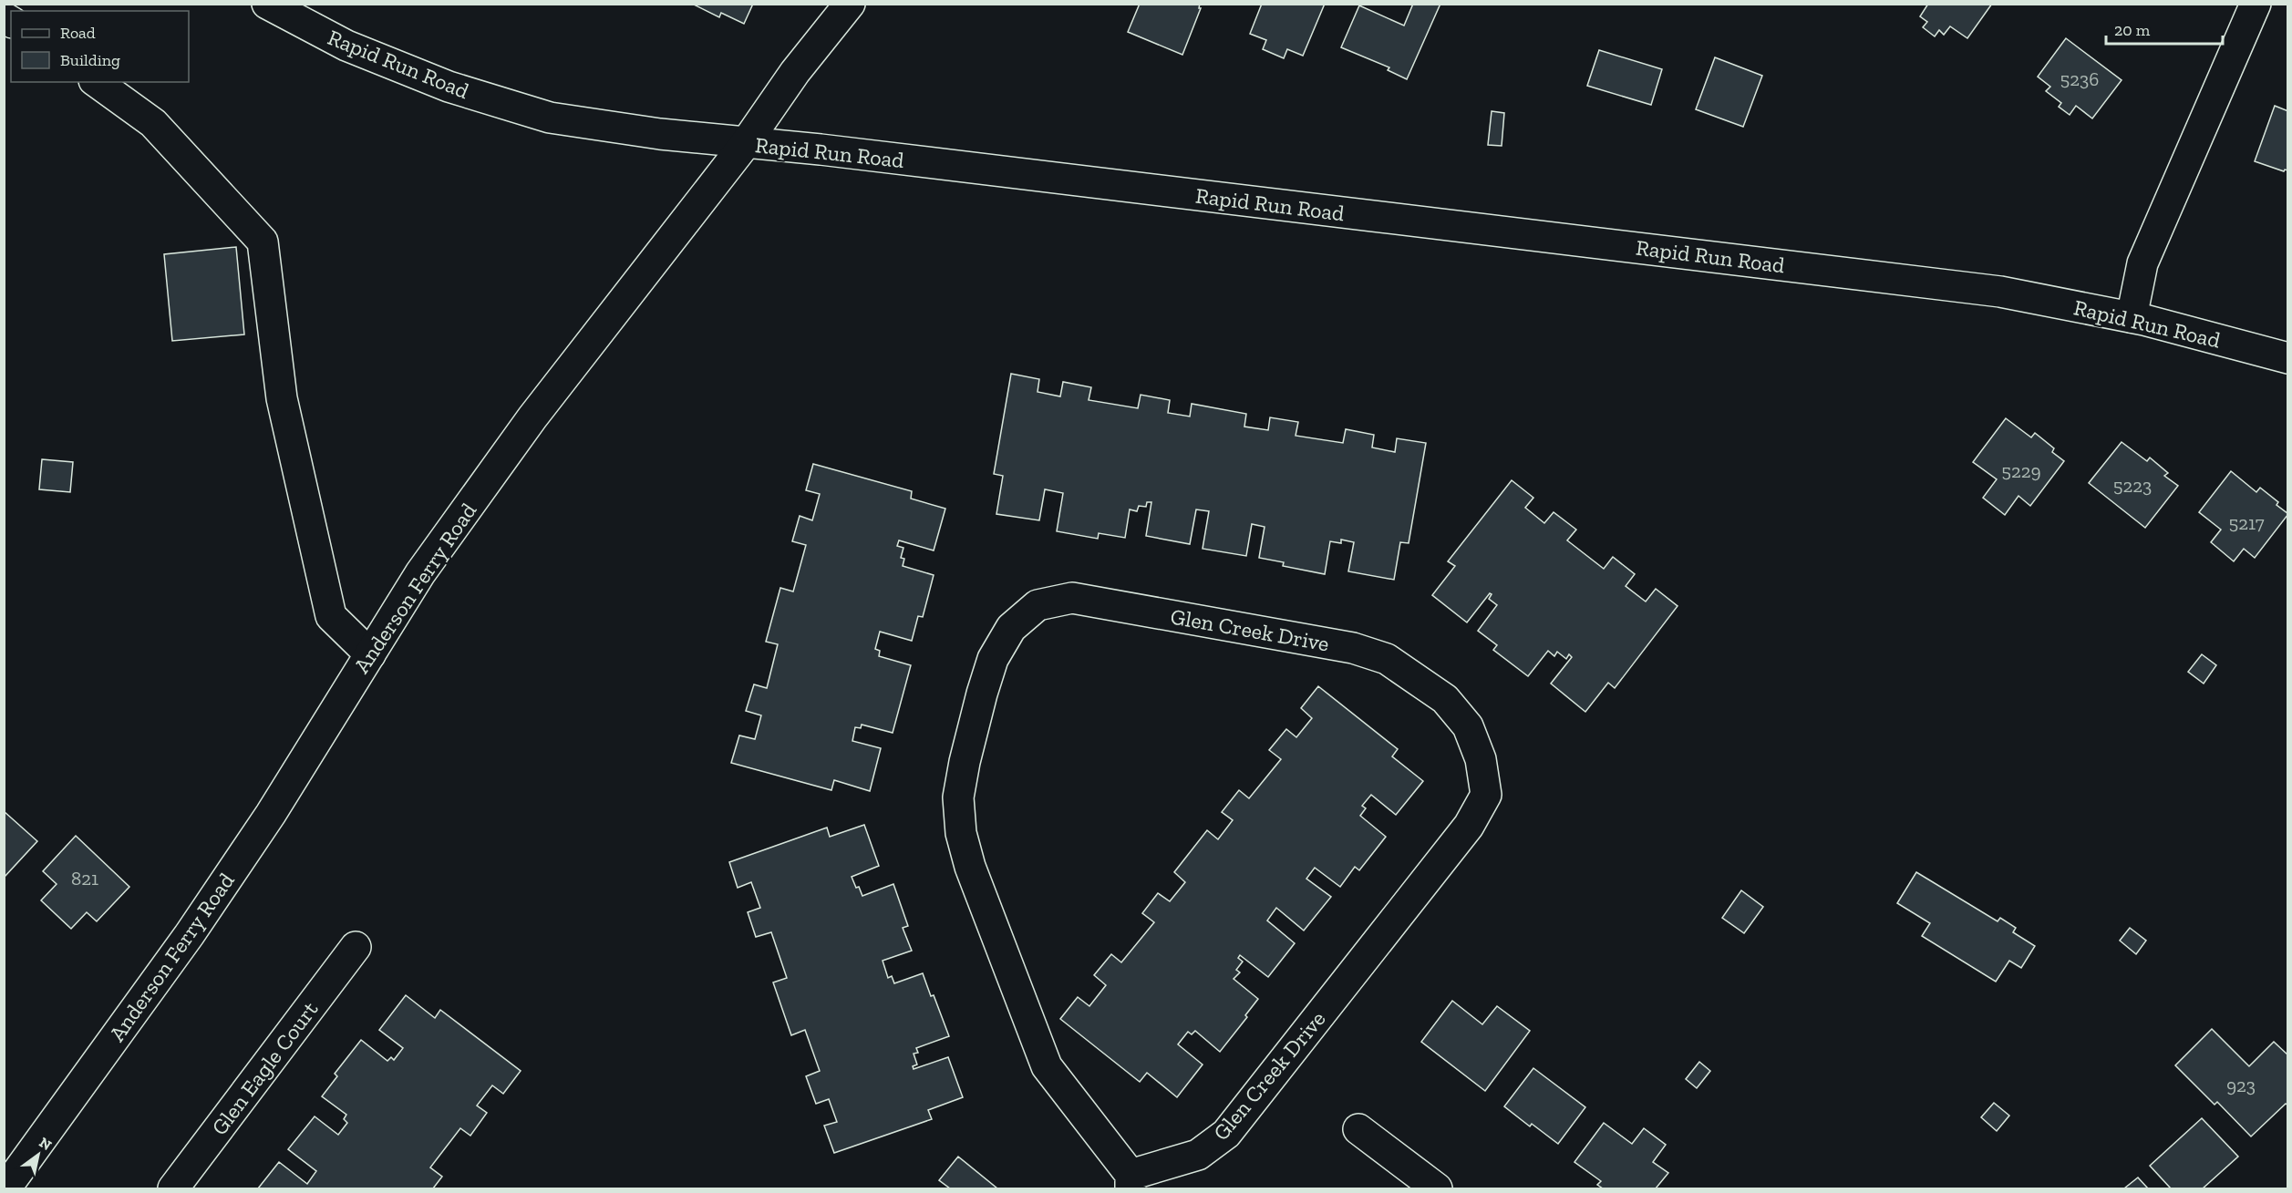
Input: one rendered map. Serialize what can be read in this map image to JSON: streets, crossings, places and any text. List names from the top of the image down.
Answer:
{
  "streets": {
    "street": [
      "Rapid Run Road",
      "Anderson Ferry Road",
      "Glen Creek Drive",
      "Glen Eagle Court"
    ]
  },
  "crossings": [
    ["Rapid Run Road", "Anderson Ferry Road"]
  ],
  "house_numbers": [
    "5236",
    "5229",
    "5223",
    "5217",
    "821",
    "923"
  ],
  "legend": ["Road", "Building"],
  "scale_bar": "20 m",
  "north": "top right"
}
